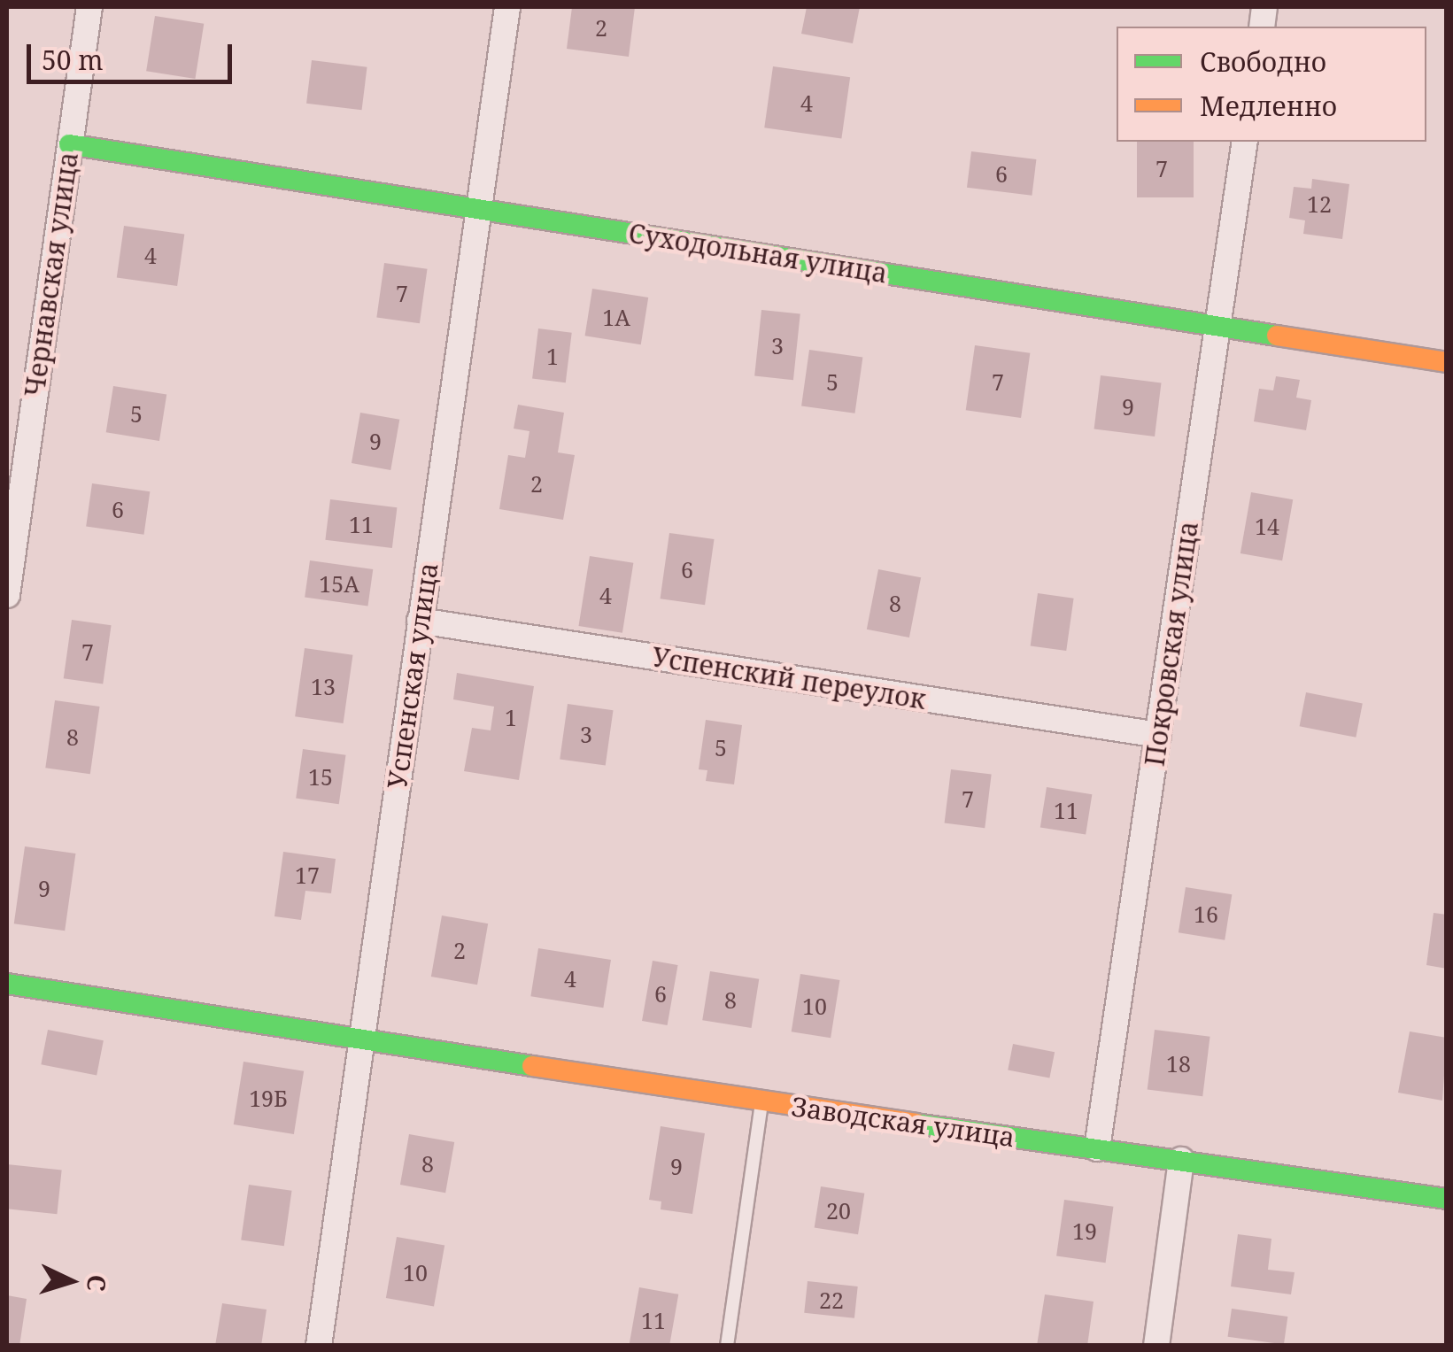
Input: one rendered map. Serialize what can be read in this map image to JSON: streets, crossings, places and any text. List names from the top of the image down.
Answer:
{
  "streets": {
    "street": [
      "Суходольная улица",
      "Чернавская улица",
      "Покровская улица",
      "Успенская улица",
      "Успенский переулок",
      "Заводская улица"
    ]
  },
  "crossings": [
    ["Суходольная улица", "Чернавская улица"],
    ["Суходольная улица", "Покровская улица"],
    ["Суходольная улица", "Успенская улица"],
    ["Покровская улица", "Успенский переулок"],
    ["Покровская улица", "Заводская улица"],
    ["Успенская улица", "Успенский переулок"],
    ["Успенская улица", "Заводская улица"]
  ],
  "house_numbers": [
    "2",
    "4",
    "7",
    "6",
    "12",
    "4",
    "7",
    "1А",
    "3",
    "1",
    "5",
    "7",
    "9",
    "5",
    "9",
    "2",
    "6",
    "11",
    "14",
    "6",
    "15А",
    "4",
    "8",
    "7",
    "13",
    "1",
    "3",
    "8",
    "5",
    "15",
    "7",
    "11",
    "17",
    "9",
    "16",
    "2",
    "4",
    "6",
    "8",
    "10",
    "18",
    "19Б",
    "8",
    "9",
    "20",
    "19",
    "10",
    "22",
    "11"
  ],
  "legend": ["Свободно", "Медленно"],
  "scale_bar": "50 m",
  "north": "right"
}
